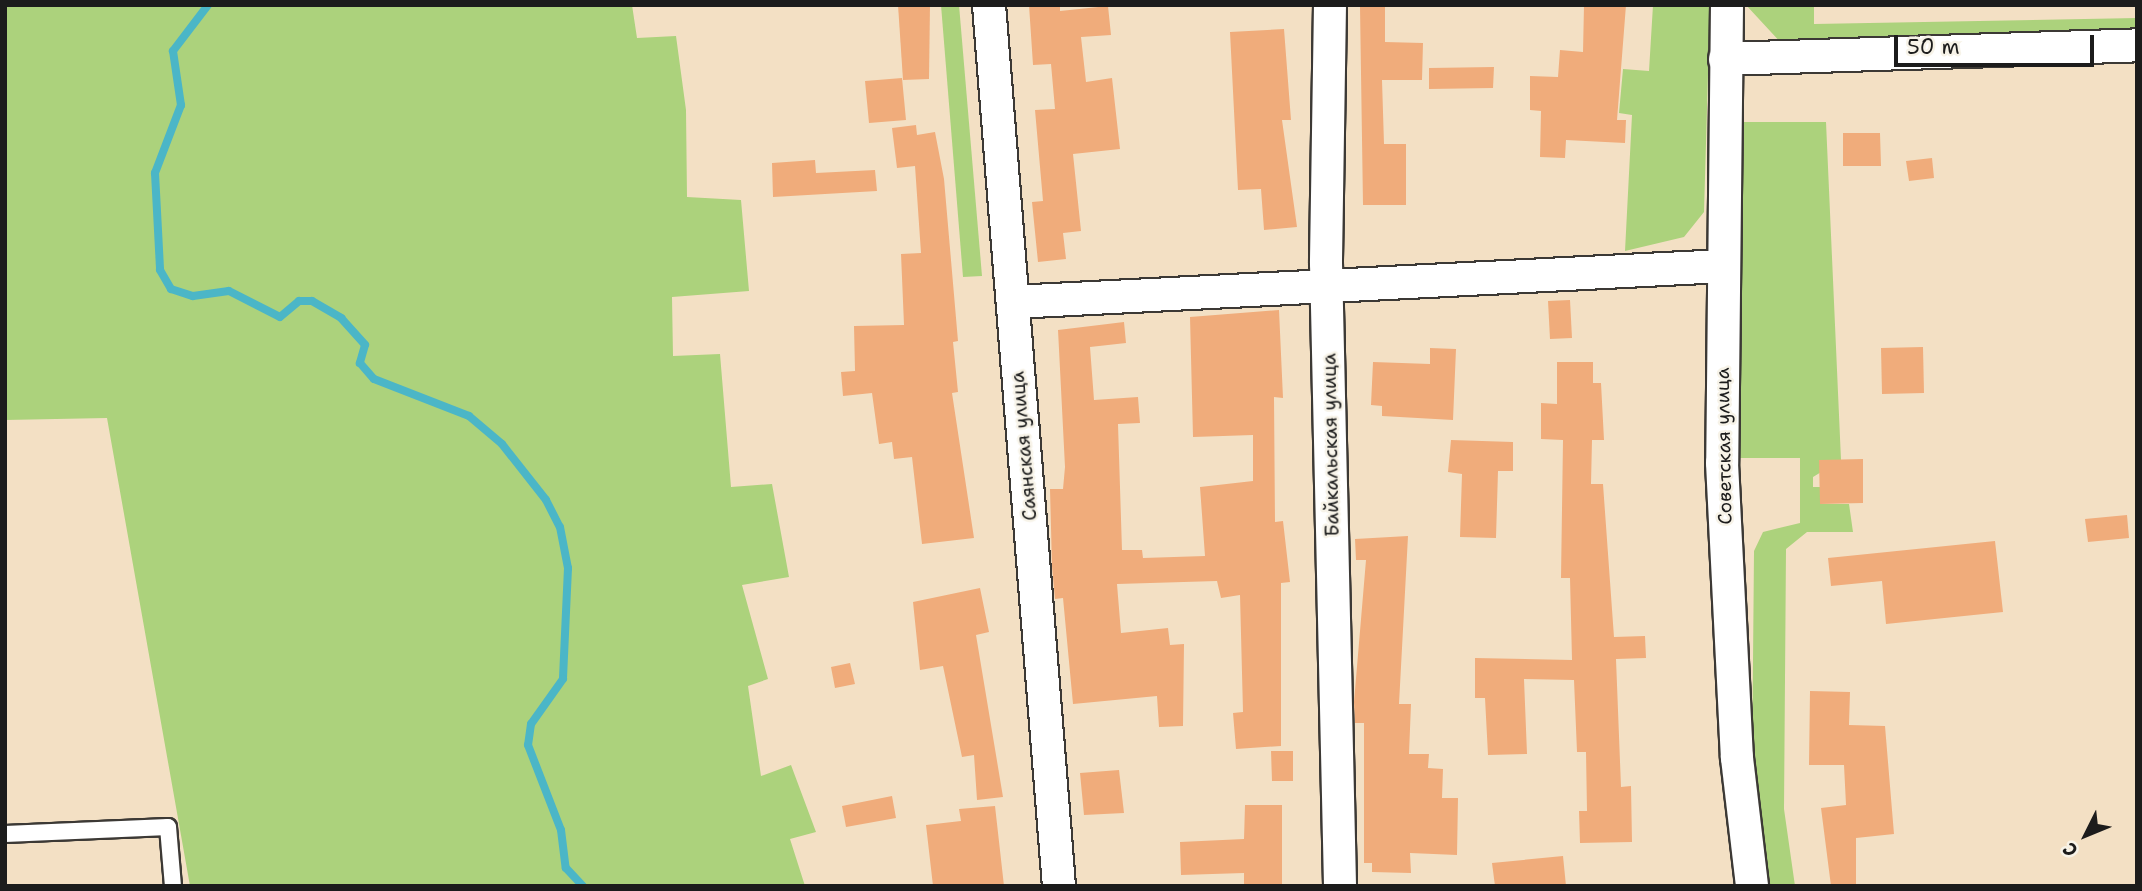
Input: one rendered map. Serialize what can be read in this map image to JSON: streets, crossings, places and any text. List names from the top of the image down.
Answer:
{
  "streets": {
    "street": ["Байкальская улица", "Саянская улица", "Советская улица"]
  },
  "scale_bar": "50 m",
  "north": "bottom left"
}
